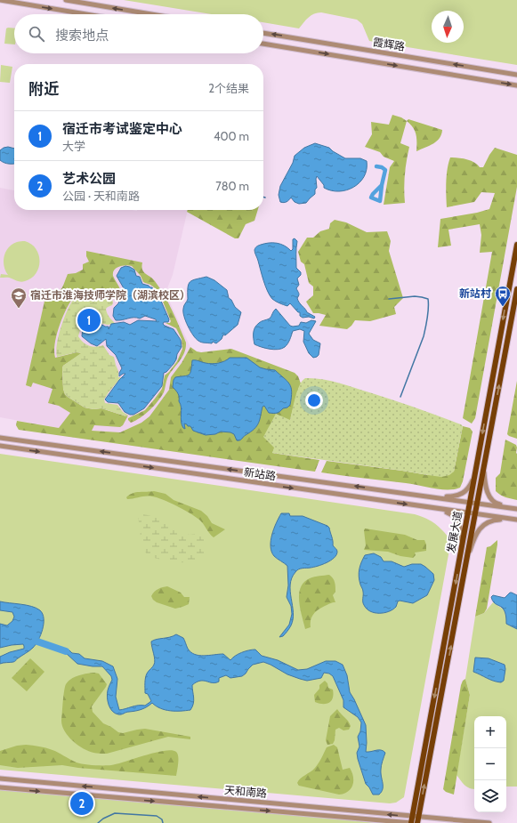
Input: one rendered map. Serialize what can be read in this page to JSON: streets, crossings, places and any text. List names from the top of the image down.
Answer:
{
  "streets": {
    "main road": ["发展大道"],
    "street": ["霞辉路", "新站路", "天和南路"]
  },
  "crossings": [
    ["新站路", "发展大道"],
    ["发展大道", "天和南路"]
  ],
  "places": {
    "bus stop": ["新站村"],
    "school or university": ["宿迁市淮海技师学院（湖滨校区）"]
  },
  "north": "bottom",
  "page": {
    "search": "搜索地点",
    "heading": ["附近", "2个结果"],
    "list": [
      {
        "mark": "1",
        "name": "宿迁市考试鉴定中心",
        "note": "大学",
        "value": "400 m"
      },
      {
        "mark": "2",
        "name": "艺术公园",
        "note": "公园 · 天和南路",
        "value": "780 m"
      }
    ],
    "pins": ["1", "2"],
    "map_buttons": ["+", "−"]
  }
}
